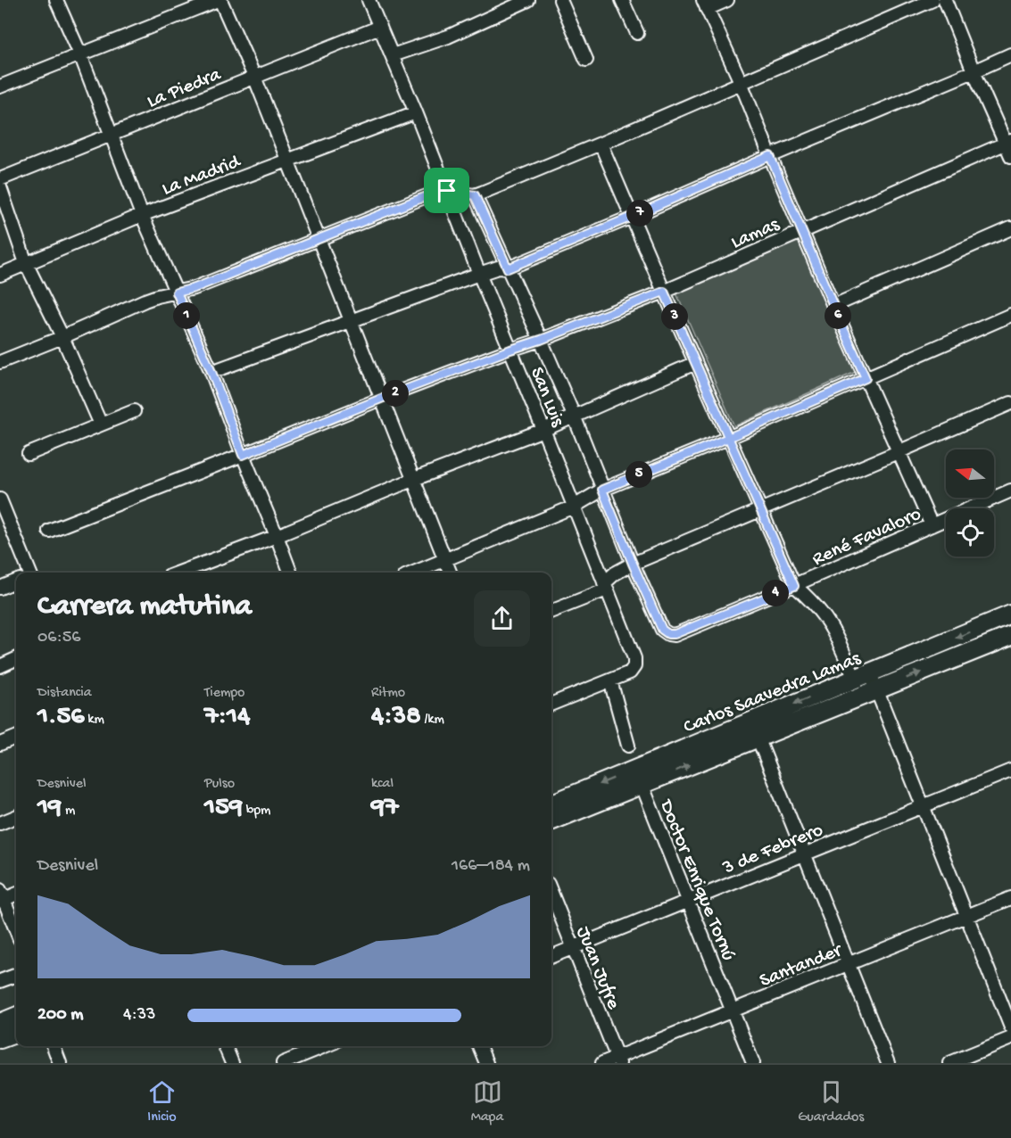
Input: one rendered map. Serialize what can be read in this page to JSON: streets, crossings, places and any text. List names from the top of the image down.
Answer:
{
  "streets": {
    "main road": ["Carlos Saavedra Lamas"],
    "street": [
      "La Piedra",
      "La Madrid",
      "Lamas",
      "San Luis",
      "René Favaloro",
      "3 de Febrero",
      "Doctor Enrique Tornú",
      "Santander",
      "Juan Jufre"
    ]
  },
  "crossings": [
    ["La Piedra", "San Luis"],
    ["La Madrid", "San Luis"],
    ["Lamas", "San Luis"],
    ["3 de Febrero", "Doctor Enrique Tornú"],
    ["3 de Febrero", "Juan Jufre"],
    ["Doctor Enrique Tornú", "Santander"],
    ["Santander", "Juan Jufre"]
  ],
  "north": "left",
  "page": {
    "pins": [
      "7",
      "1",
      "6",
      "3",
      "2",
      "5",
      "4"
    ],
    "heading": ["Carrera matutina", "06:56"],
    "stats": [
      ["Distancia", "1.56 km"],
      ["Tiempo", "7:14"],
      ["Ritmo", "4:38 /km"],
      ["Desnivel", "19 m"],
      ["Pulso", "159 bpm"],
      ["kcal", "97"]
    ],
    "chart": ["Desnivel", "166–184 m"],
    "list": [
      {
        "name": "200 m",
        "note": "4:33"
      }
    ],
    "tabs": ["Inicio", "Mapa", "Guardados"]
  }
}
